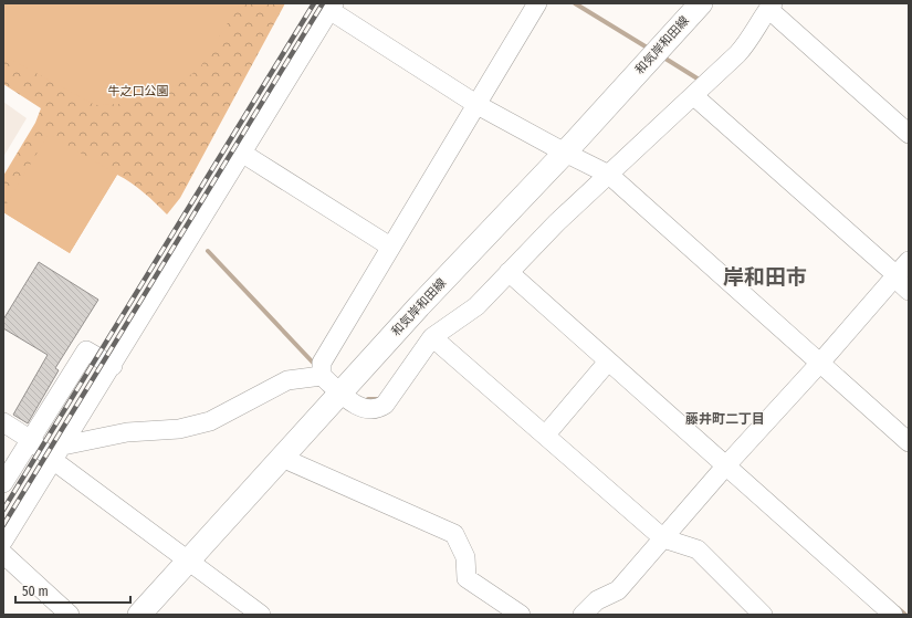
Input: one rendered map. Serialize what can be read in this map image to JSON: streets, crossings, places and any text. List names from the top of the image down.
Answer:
{
  "streets": {
    "main road": ["和気岸和田線"]
  },
  "districts": ["岸和田市", "藤井町二丁目"],
  "parks": ["牛之口公園"],
  "scale_bar": "50 m"
}
